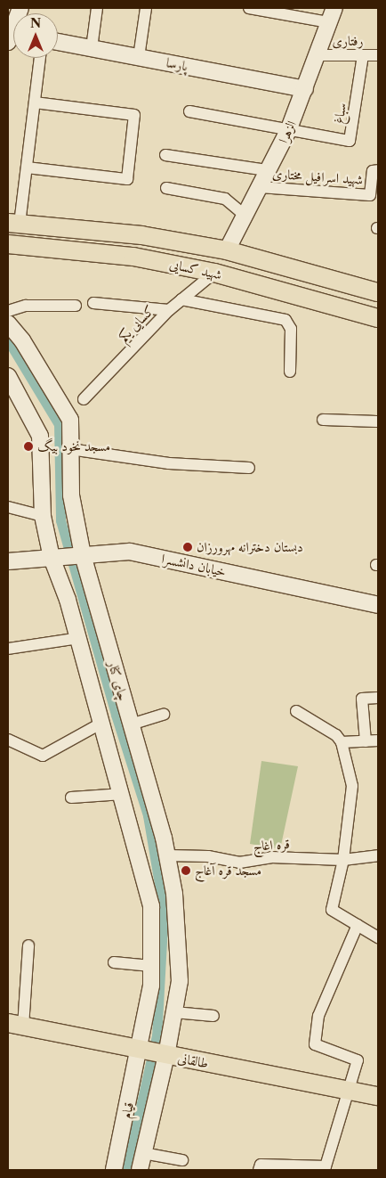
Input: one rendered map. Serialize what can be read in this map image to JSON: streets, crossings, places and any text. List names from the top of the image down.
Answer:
{
  "streets": {
    "main road": ["شهید کسایی", "طالقانی"],
    "street": [
      "رفتاری",
      "پارسا",
      "سباغ",
      "الزهرا",
      "شهید اسرافیل مختاری",
      "کسایی یکم",
      "خیابان دانشسرا",
      "چای کنار",
      "قره اغاج",
      "قیام"
    ]
  },
  "crossings": [
    ["رفتاری", "سباغ"],
    ["رفتاری", "الزهرا"],
    ["پارسا", "الزهرا"],
    ["سباغ", "الزهرا"],
    ["الزهرا", "شهید اسرافیل مختاری"],
    ["الزهرا", "شهید کسایی"],
    ["شهید کسایی", "کسایی یکم"],
    ["خیابان دانشسرا", "چای کنار"],
    ["چای کنار", "قره اغاج"],
    ["چای کنار", "طالقانی"],
    ["چای کنار", "قیام"],
    ["طالقانی", "قیام"]
  ],
  "places": ["مسجد نخود‌ بیگ", "دبستان دخترانه مهرورزان", "مسجد قره آغاج"],
  "north": "top"
}
